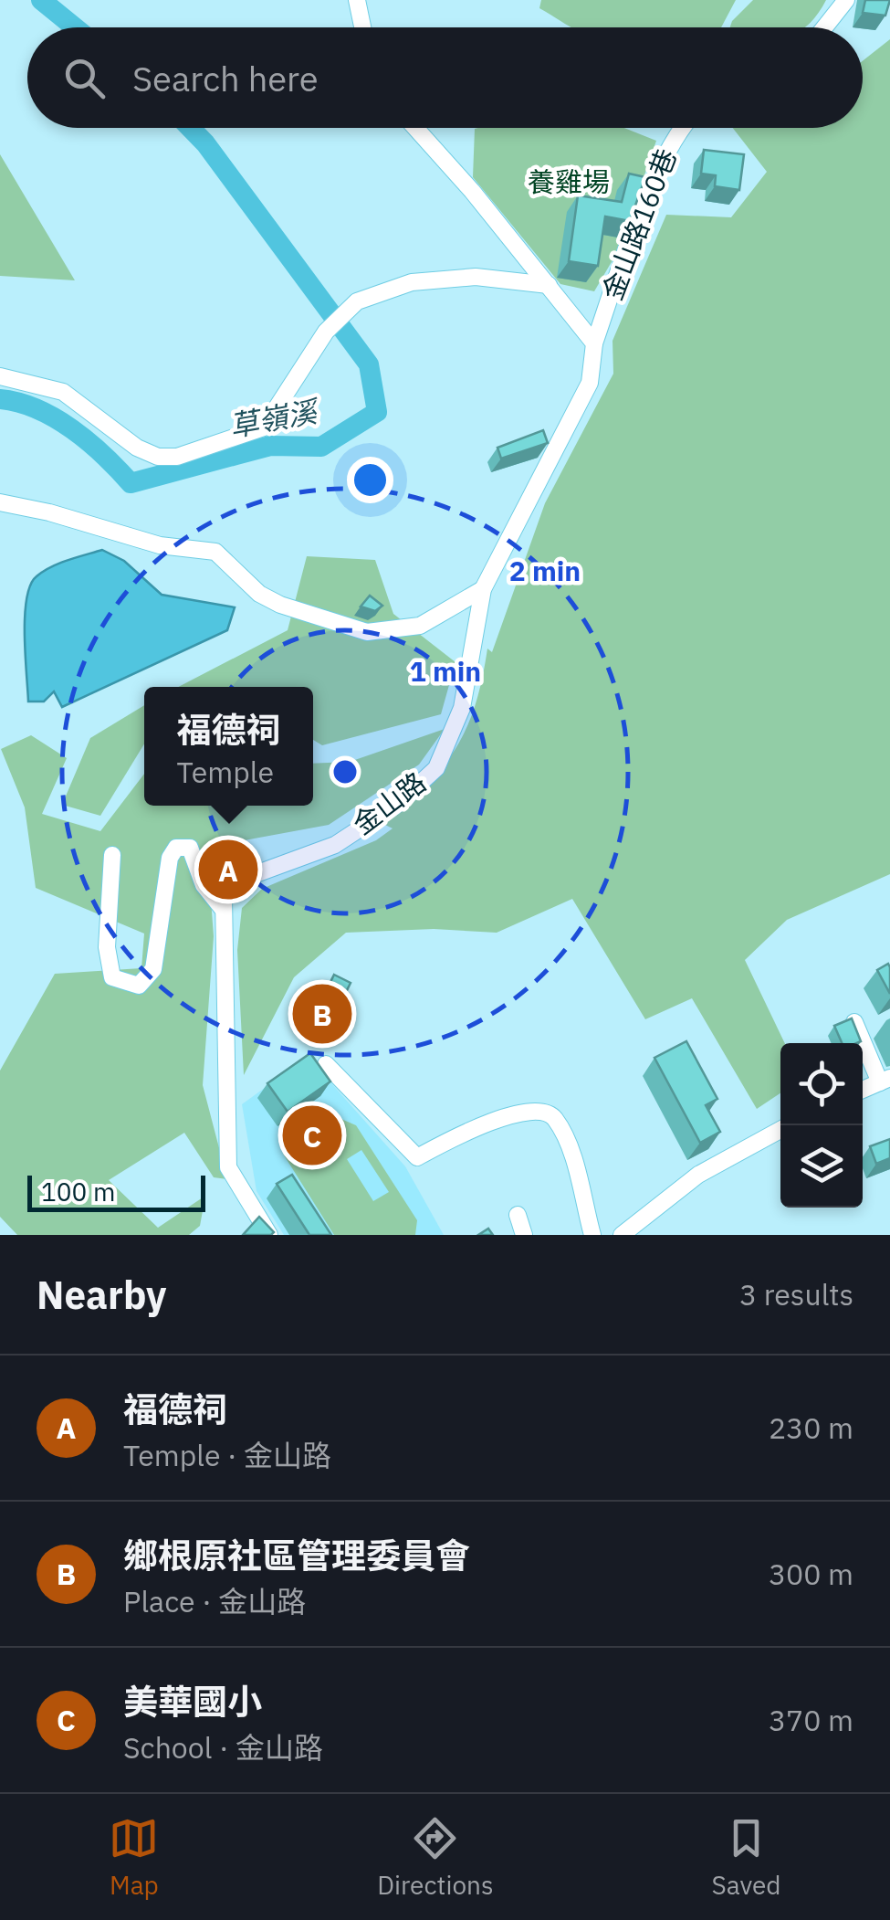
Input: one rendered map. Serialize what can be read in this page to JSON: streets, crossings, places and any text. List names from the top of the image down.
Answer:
{
  "streets": {
    "street": ["金山路160巷", "金山路"]
  },
  "crossings": [
    ["金山路160巷", "金山路"]
  ],
  "water": ["草嶺溪"],
  "parks": ["養雞場"],
  "scale_bar": "100 m",
  "page": {
    "search": "Search here",
    "popup": ["福德祠", "Temple"],
    "pins": ["A", "B", "C"],
    "scale": "100 m",
    "heading": ["Nearby", "3 results"],
    "list": [
      {
        "mark": "A",
        "name": "福德祠",
        "note": "Temple · 金山路",
        "value": "230 m"
      },
      {
        "mark": "B",
        "name": "鄉根原社區管理委員會",
        "note": "Place · 金山路",
        "value": "300 m"
      },
      {
        "mark": "C",
        "name": "美華國小",
        "note": "School · 金山路",
        "value": "370 m"
      }
    ],
    "nav": ["Map", "Directions", "Saved"]
  },
  "rings": ["2 min", "1 min"]
}
